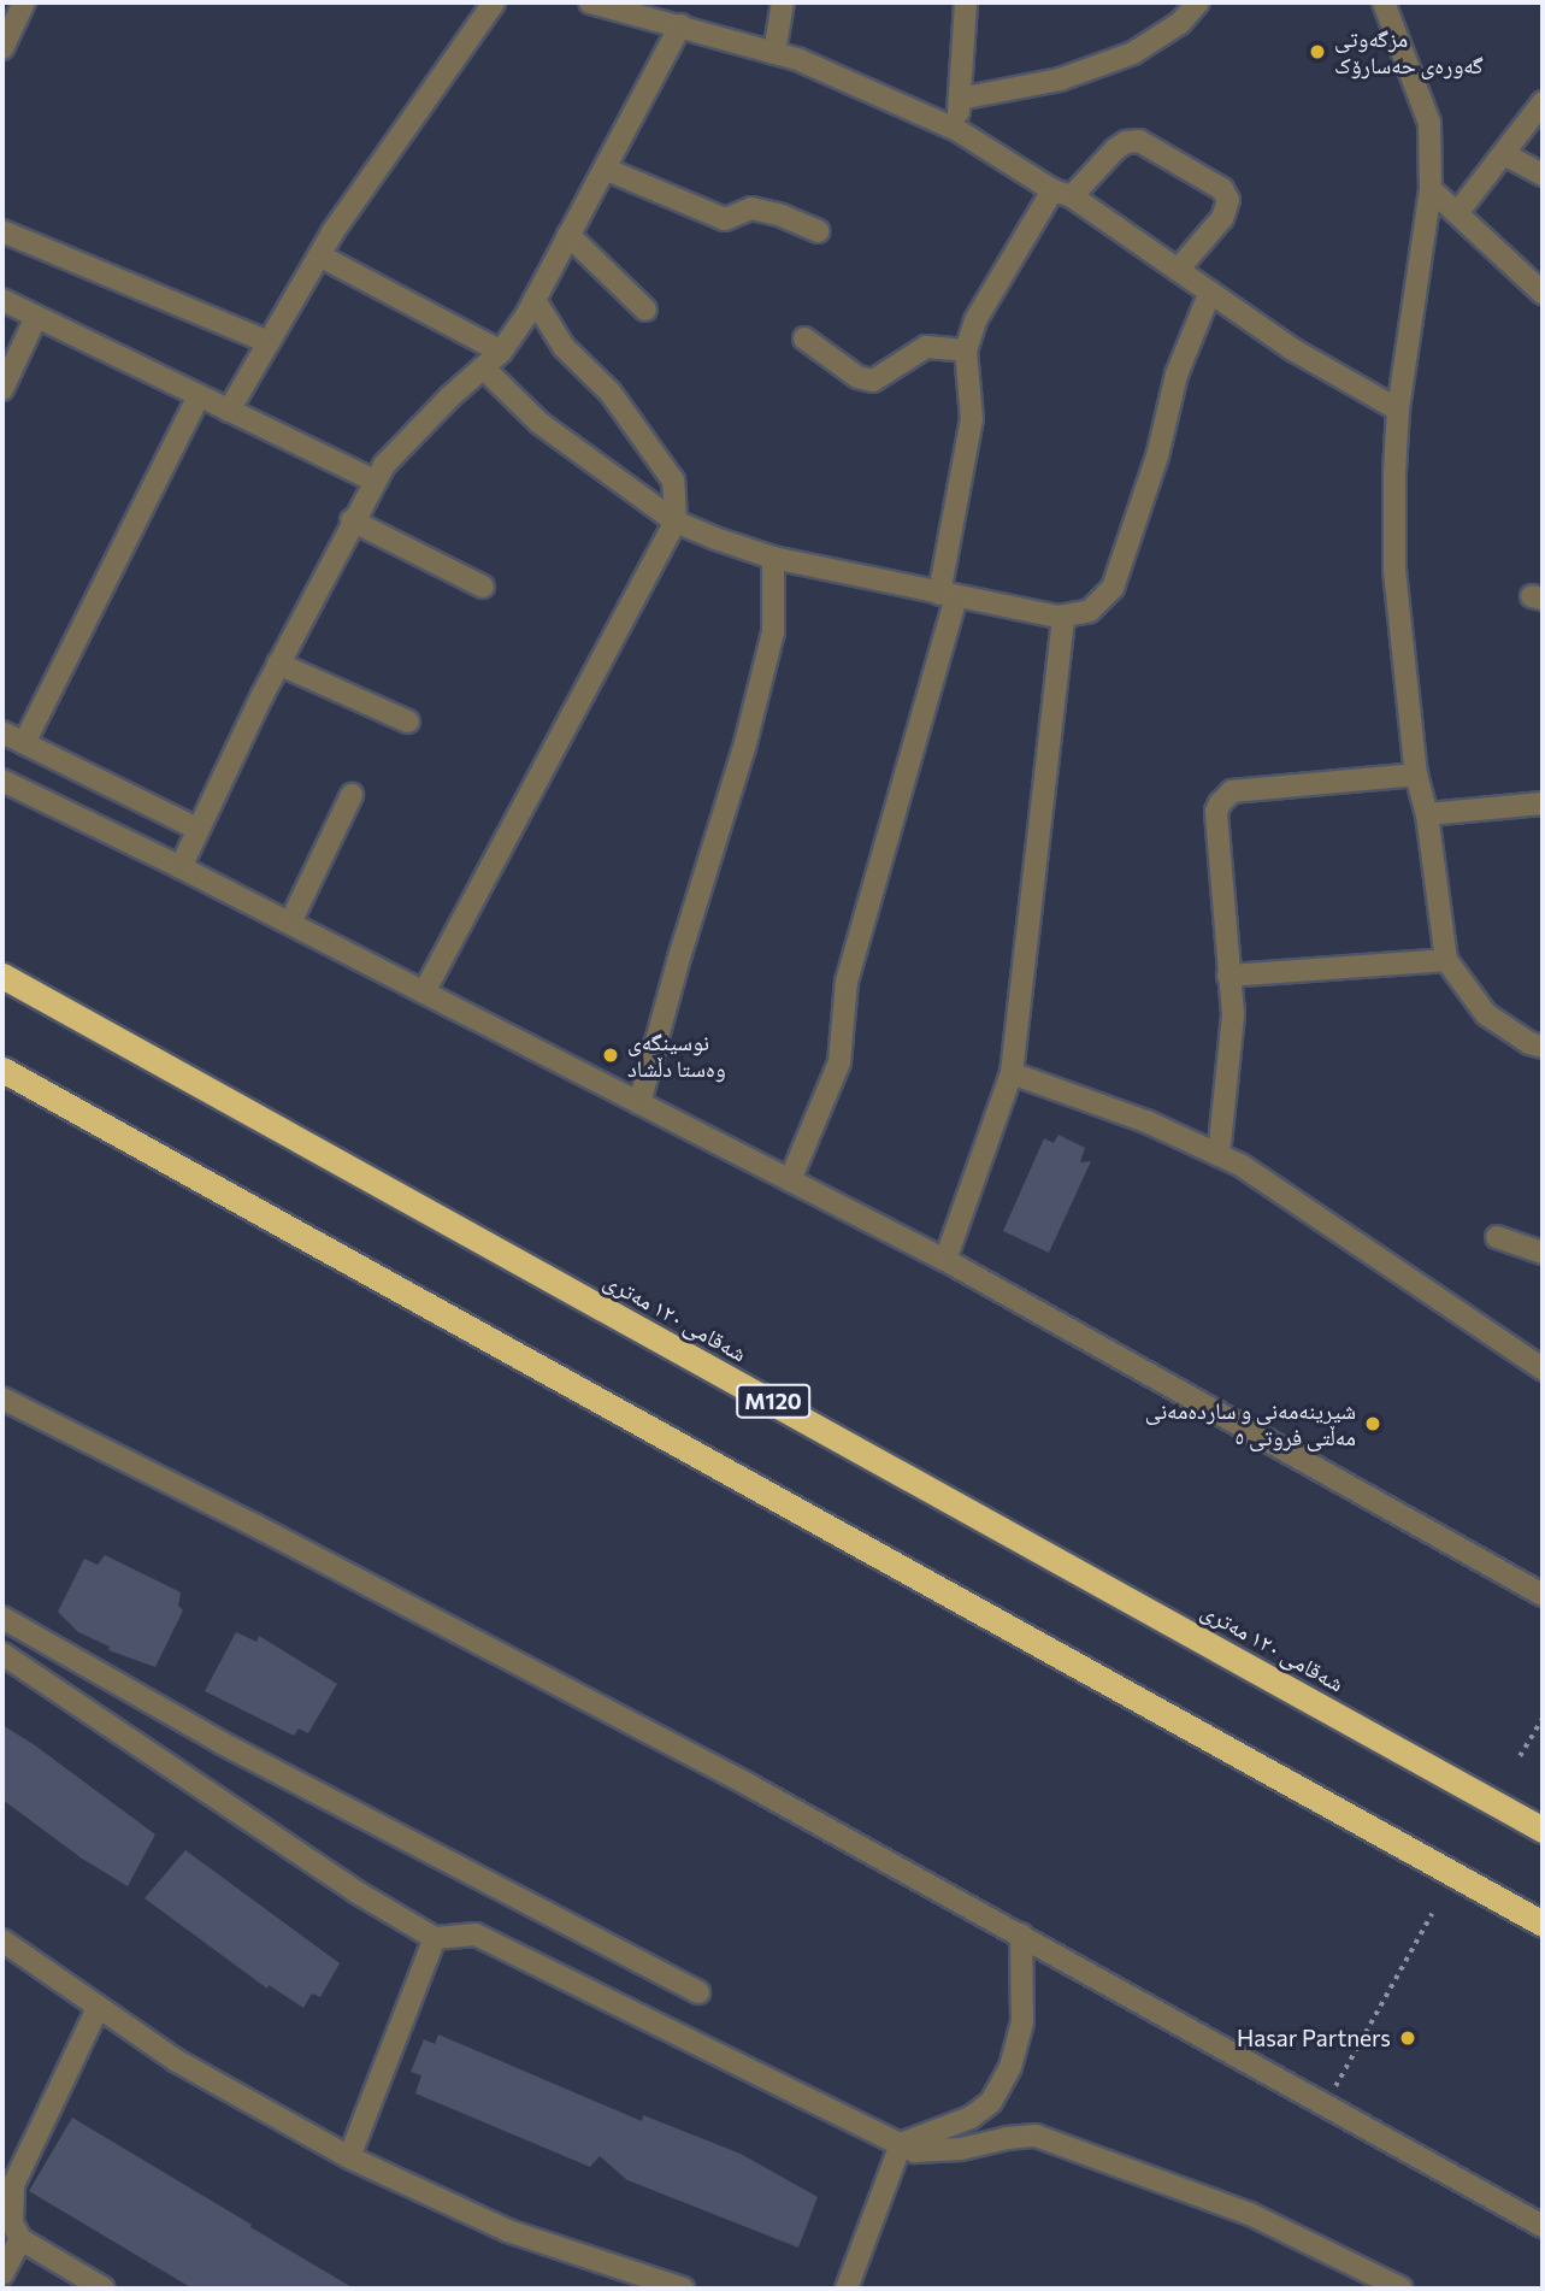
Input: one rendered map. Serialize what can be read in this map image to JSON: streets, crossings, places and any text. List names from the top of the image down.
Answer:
{
  "streets": {
    "highway": ["شەقامی ١٢٠ مەتری", "M120"]
  },
  "places": [
    "مزگەوتی گەورەی حەسارۆک",
    "نوسینگەی وەستا دڵشاد",
    "شیرینەمەنی و ساردەمەنی مەڵتی فروتی ٥",
    "Hasar Partners"
  ]
}
